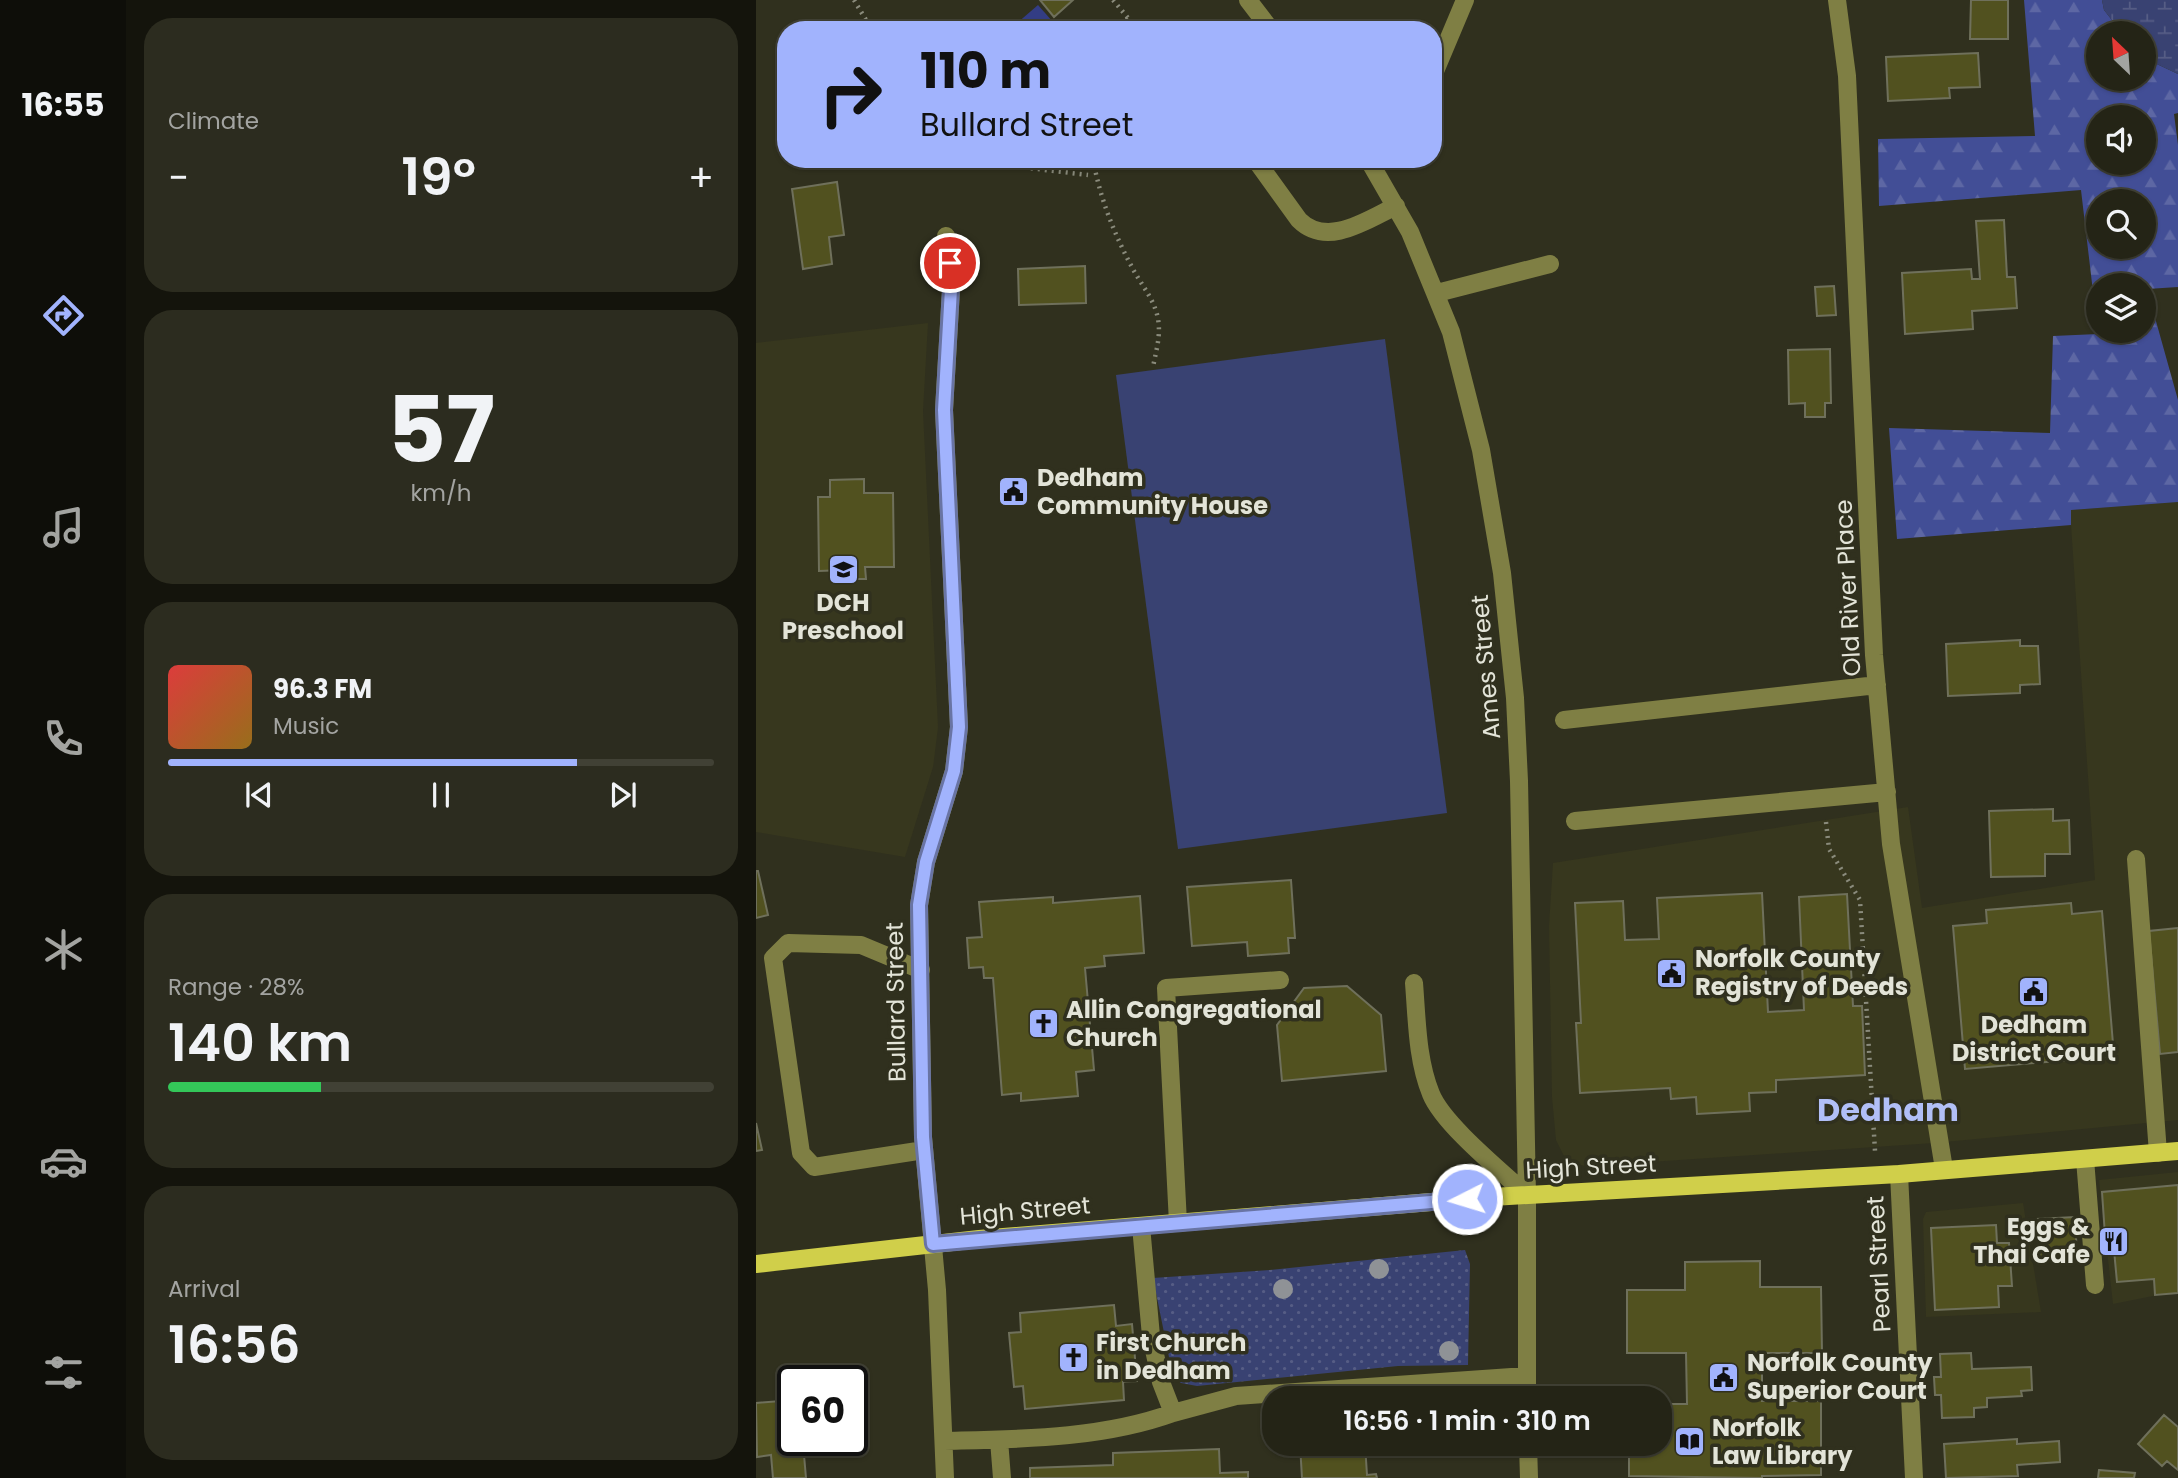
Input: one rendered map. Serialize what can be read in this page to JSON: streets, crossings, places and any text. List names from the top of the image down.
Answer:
{
  "streets": {
    "main road": ["High Street"],
    "street": [
      "Old River Place",
      "Ames Street",
      "Bullard Street",
      "Pearl Street"
    ]
  },
  "crossings": [
    ["Old River Place", "High Street"],
    ["Ames Street", "High Street"],
    ["Bullard Street", "High Street"],
    ["High Street", "Pearl Street"]
  ],
  "districts": ["Dedham"],
  "places": {
    "public building": [
      "Dedham Community House",
      "Norfolk County Registry of Deeds",
      "Dedham District Court",
      "Norfolk County Superior Court"
    ],
    "school or university": ["DCH Preschool"],
    "church": ["Allin Congregational Church", "First Church in Dedham"],
    "restaurant": ["Eggs & Thai Cafe"],
    "library": ["Norfolk Law Library"]
  },
  "north": "top left",
  "page": {
    "tabs": "16:55",
    "tile": [
      "Climate",
      ["57", "km/h"],
      ["Range · 28%", "140 km"],
      ["Arrival", "16:56"]
    ],
    "turn": ["110 m", "Bullard Street"],
    "heat": ["−", "19°", "+"],
    "song": ["96.3 FM", "Music"],
    "limit": "60",
    "trip": "16:56 · 1 min · 310 m"
  }
}
